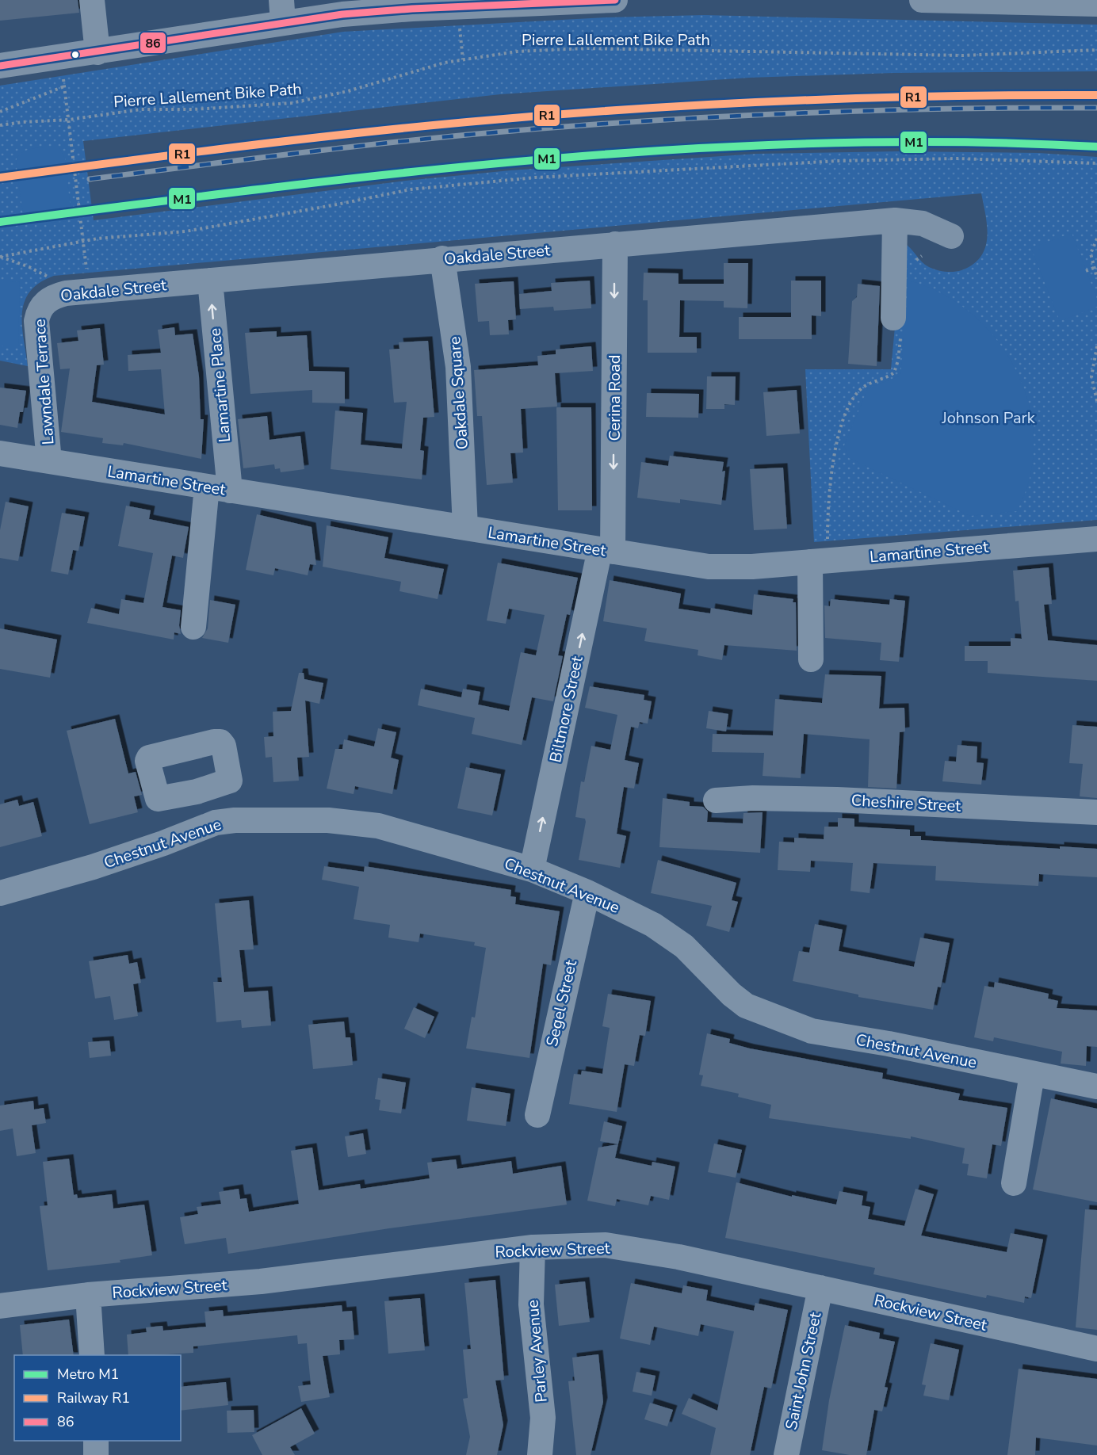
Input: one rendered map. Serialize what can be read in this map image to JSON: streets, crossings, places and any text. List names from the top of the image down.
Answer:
{
  "streets": {
    "street": [
      "Oakdale Street",
      "Lawndale Terrace",
      "Lamartine Place",
      "Oakdale Square",
      "Cerina Road",
      "Lamartine Street",
      "Biltmore Street",
      "Cheshire Street",
      "Chestnut Avenue",
      "Segel Street",
      "Rockview Street",
      "Parley Avenue",
      "Saint John Street"
    ],
    "path": ["Pierre Lallement Bike Path"]
  },
  "crossings": [
    ["Oakdale Street", "Lawndale Terrace"],
    ["Oakdale Street", "Lamartine Place"],
    ["Oakdale Street", "Oakdale Square"],
    ["Oakdale Street", "Cerina Road"],
    ["Lawndale Terrace", "Lamartine Street"],
    ["Lamartine Place", "Lamartine Street"],
    ["Oakdale Square", "Lamartine Street"],
    ["Cerina Road", "Lamartine Street"],
    ["Cerina Road", "Biltmore Street"],
    ["Lamartine Street", "Biltmore Street"],
    ["Biltmore Street", "Chestnut Avenue"],
    ["Chestnut Avenue", "Segel Street"],
    ["Rockview Street", "Parley Avenue"],
    ["Rockview Street", "Saint John Street"]
  ],
  "one_way": ["Lamartine Place", "Cerina Road", "Biltmore Street"],
  "parks": ["Johnson Park"],
  "lines": ["transit line 86", "rail line R1", "metro line M1"],
  "legend": ["Metro M1", "Railway R1", "86"]
}
